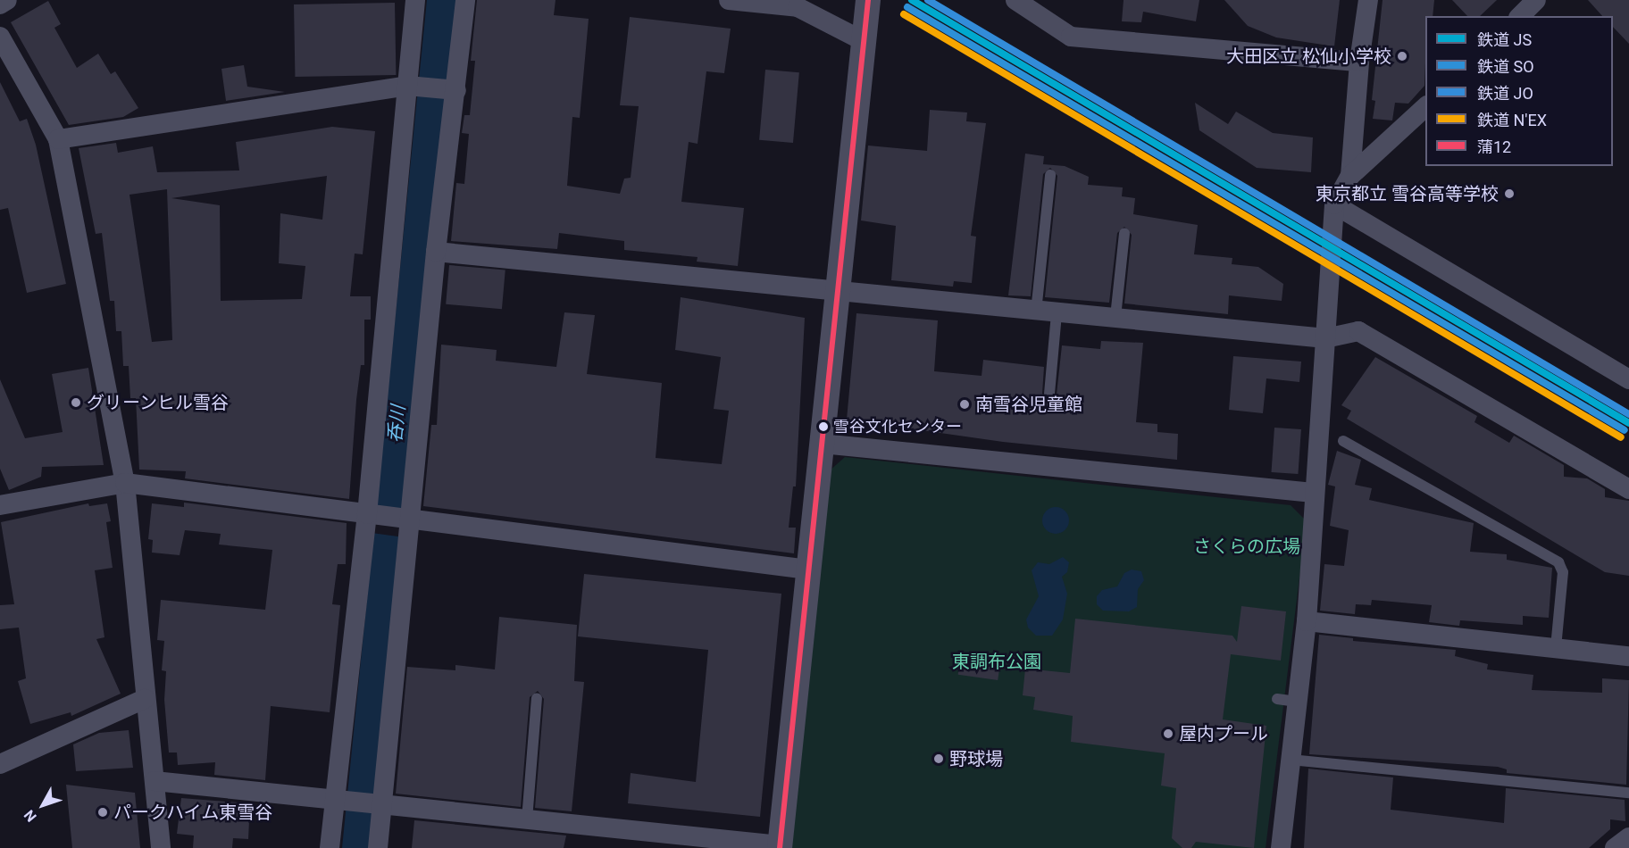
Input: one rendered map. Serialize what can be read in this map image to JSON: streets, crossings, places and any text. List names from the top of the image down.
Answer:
{
  "water": ["呑川"],
  "parks": ["さくらの広場", "東調布公園"],
  "places": [
    "大田区立 松仙小学校",
    "東京都立 雪谷高等学校",
    "グリーンヒル雪谷",
    "南雪谷児童館",
    "雪谷文化センター",
    "屋内プール",
    "野球場",
    "パークハイム東雪谷"
  ],
  "lines": [
    "rail line JS",
    "rail line JO",
    "transit line 蒲12",
    "rail line SO",
    "rail line N'EX"
  ],
  "legend": [
    "鉄道 JS",
    "鉄道 SO",
    "鉄道 JO",
    "鉄道 N'EX",
    "蒲12"
  ],
  "north": "bottom left"
}
